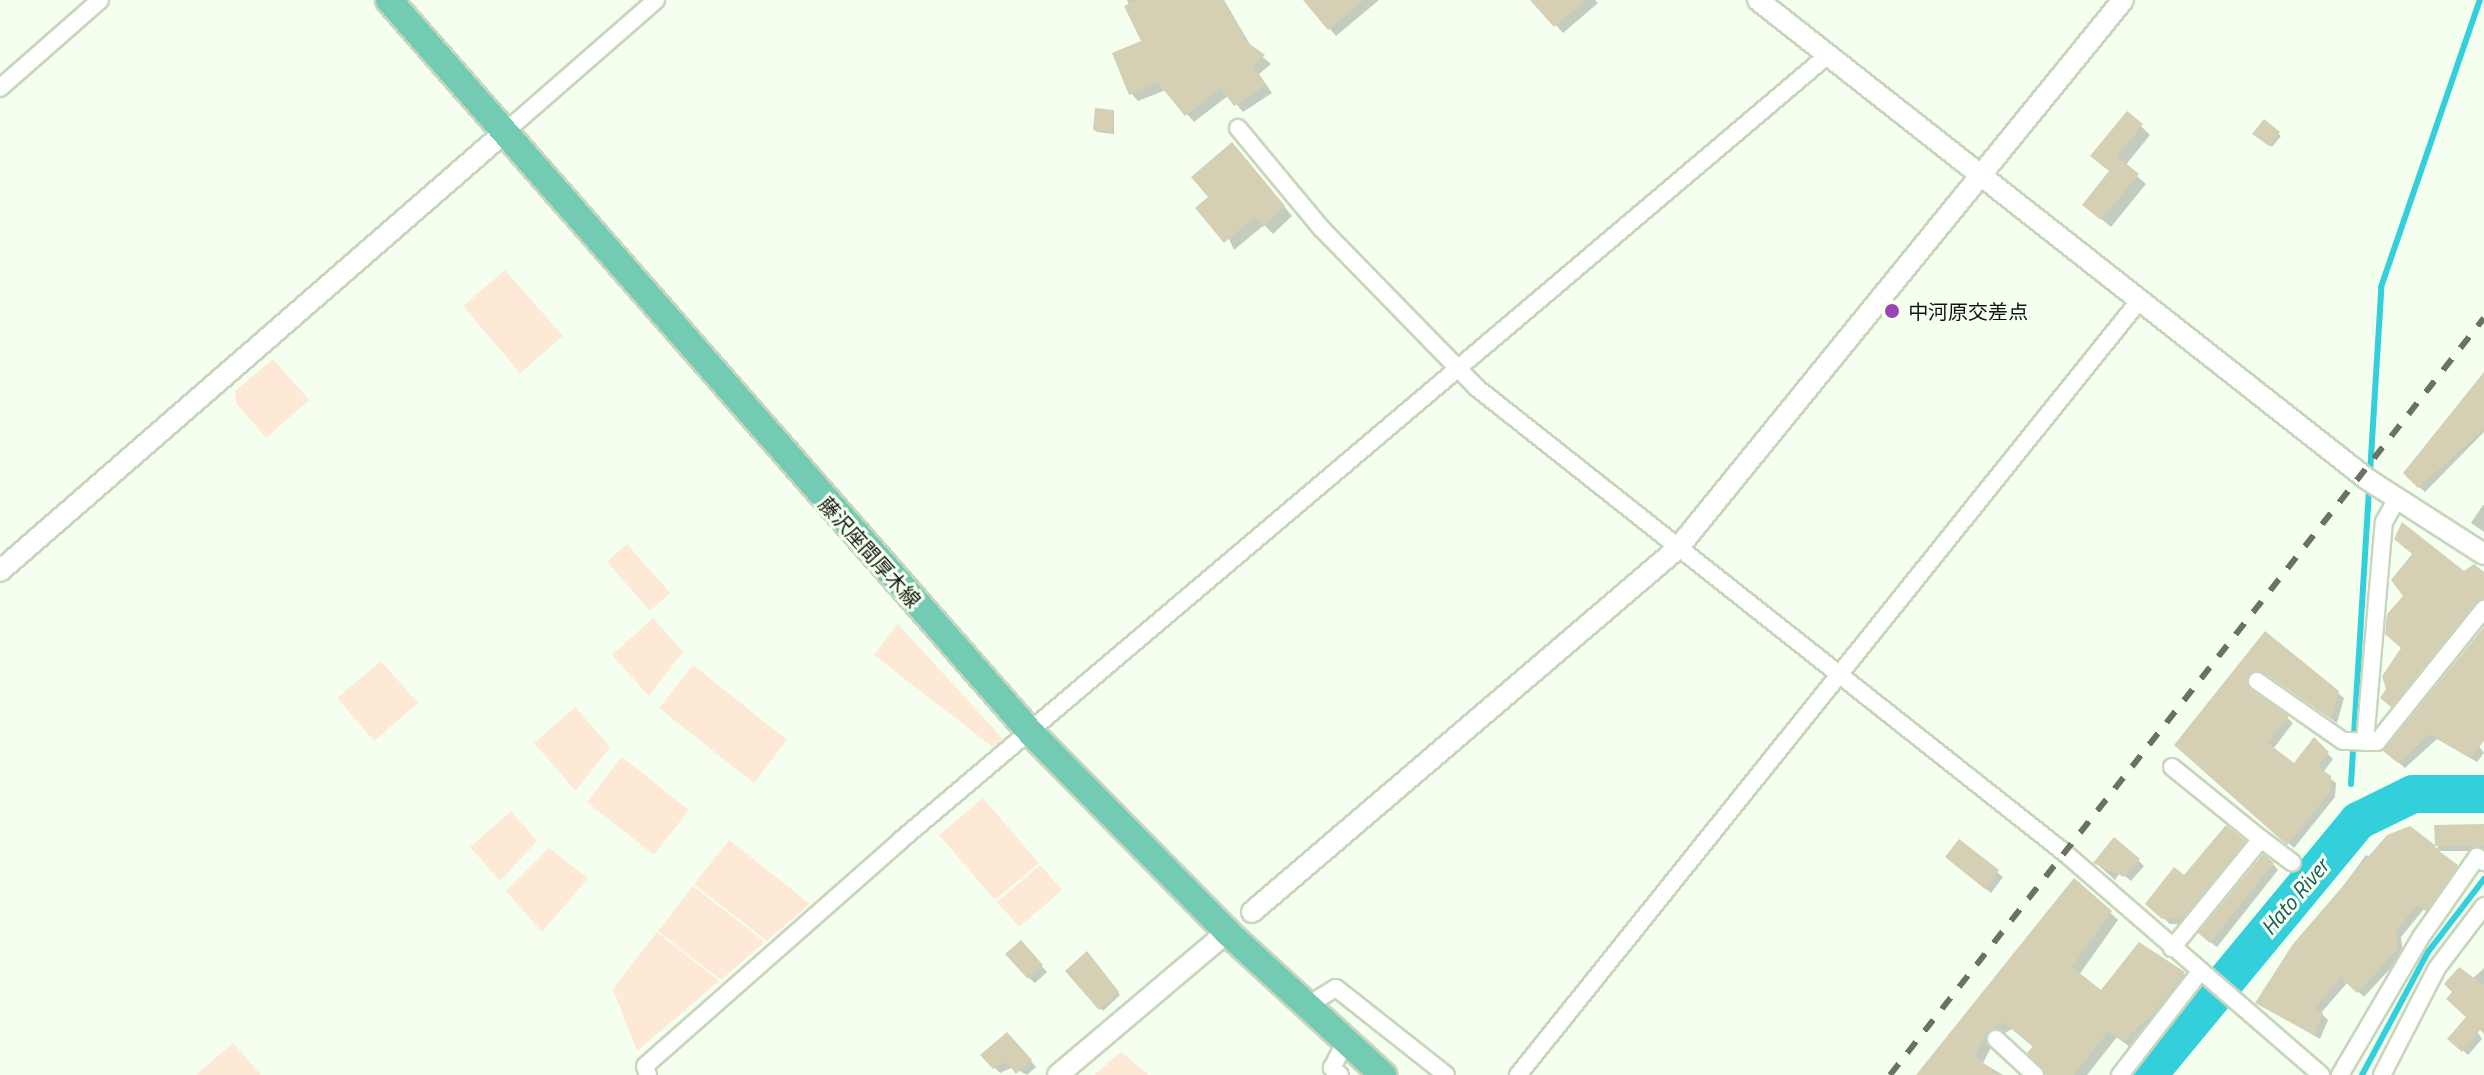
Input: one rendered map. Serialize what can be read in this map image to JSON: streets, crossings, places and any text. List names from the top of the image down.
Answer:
{
  "streets": {
    "main road": ["藤沢座間厚木線"]
  },
  "water": ["Hato River"],
  "places": ["中河原交差点"]
}
